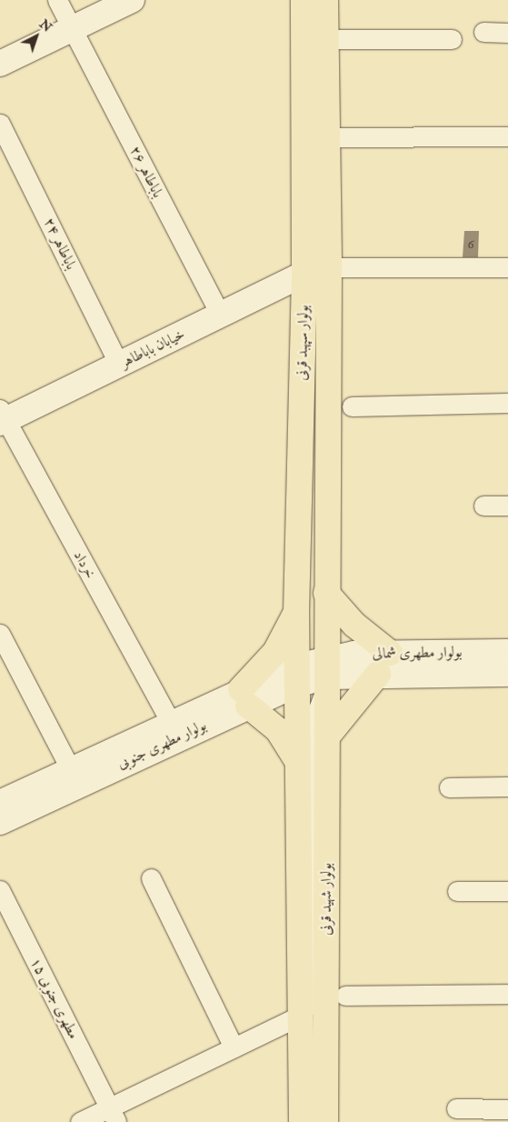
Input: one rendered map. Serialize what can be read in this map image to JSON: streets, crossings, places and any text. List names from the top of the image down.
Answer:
{
  "streets": {
    "main road": [
      "بولوار سپهبد قرنی",
      "خیابان باباطاهر",
      "بولوار مطهری شمالی",
      "بولوار مطهری جنوبی",
      "بولوار شهید قرنی"
    ],
    "street": [
      "باباطاهر ۲۶",
      "باباطاهر ۲۴",
      "خرداد",
      "مطهری جنوبی ۱۵"
    ]
  },
  "crossings": [
    ["باباطاهر ۲۶", "خیابان باباطاهر"],
    ["باباطاهر ۲۴", "خیابان باباطاهر"],
    ["بولوار سپهبد قرنی", "خیابان باباطاهر"],
    ["بولوار سپهبد قرنی", "بولوار مطهری شمالی"],
    ["بولوار سپهبد قرنی", "بولوار مطهری جنوبی"],
    ["بولوار سپهبد قرنی", "بولوار شهید قرنی"],
    ["خیابان باباطاهر", "خرداد"],
    ["خرداد", "بولوار مطهری جنوبی"],
    ["بولوار مطهری شمالی", "بولوار مطهری جنوبی"],
    ["بولوار مطهری شمالی", "بولوار شهید قرنی"],
    ["بولوار مطهری جنوبی", "بولوار شهید قرنی"]
  ],
  "house_numbers": ["6"],
  "north": "top right"
}
